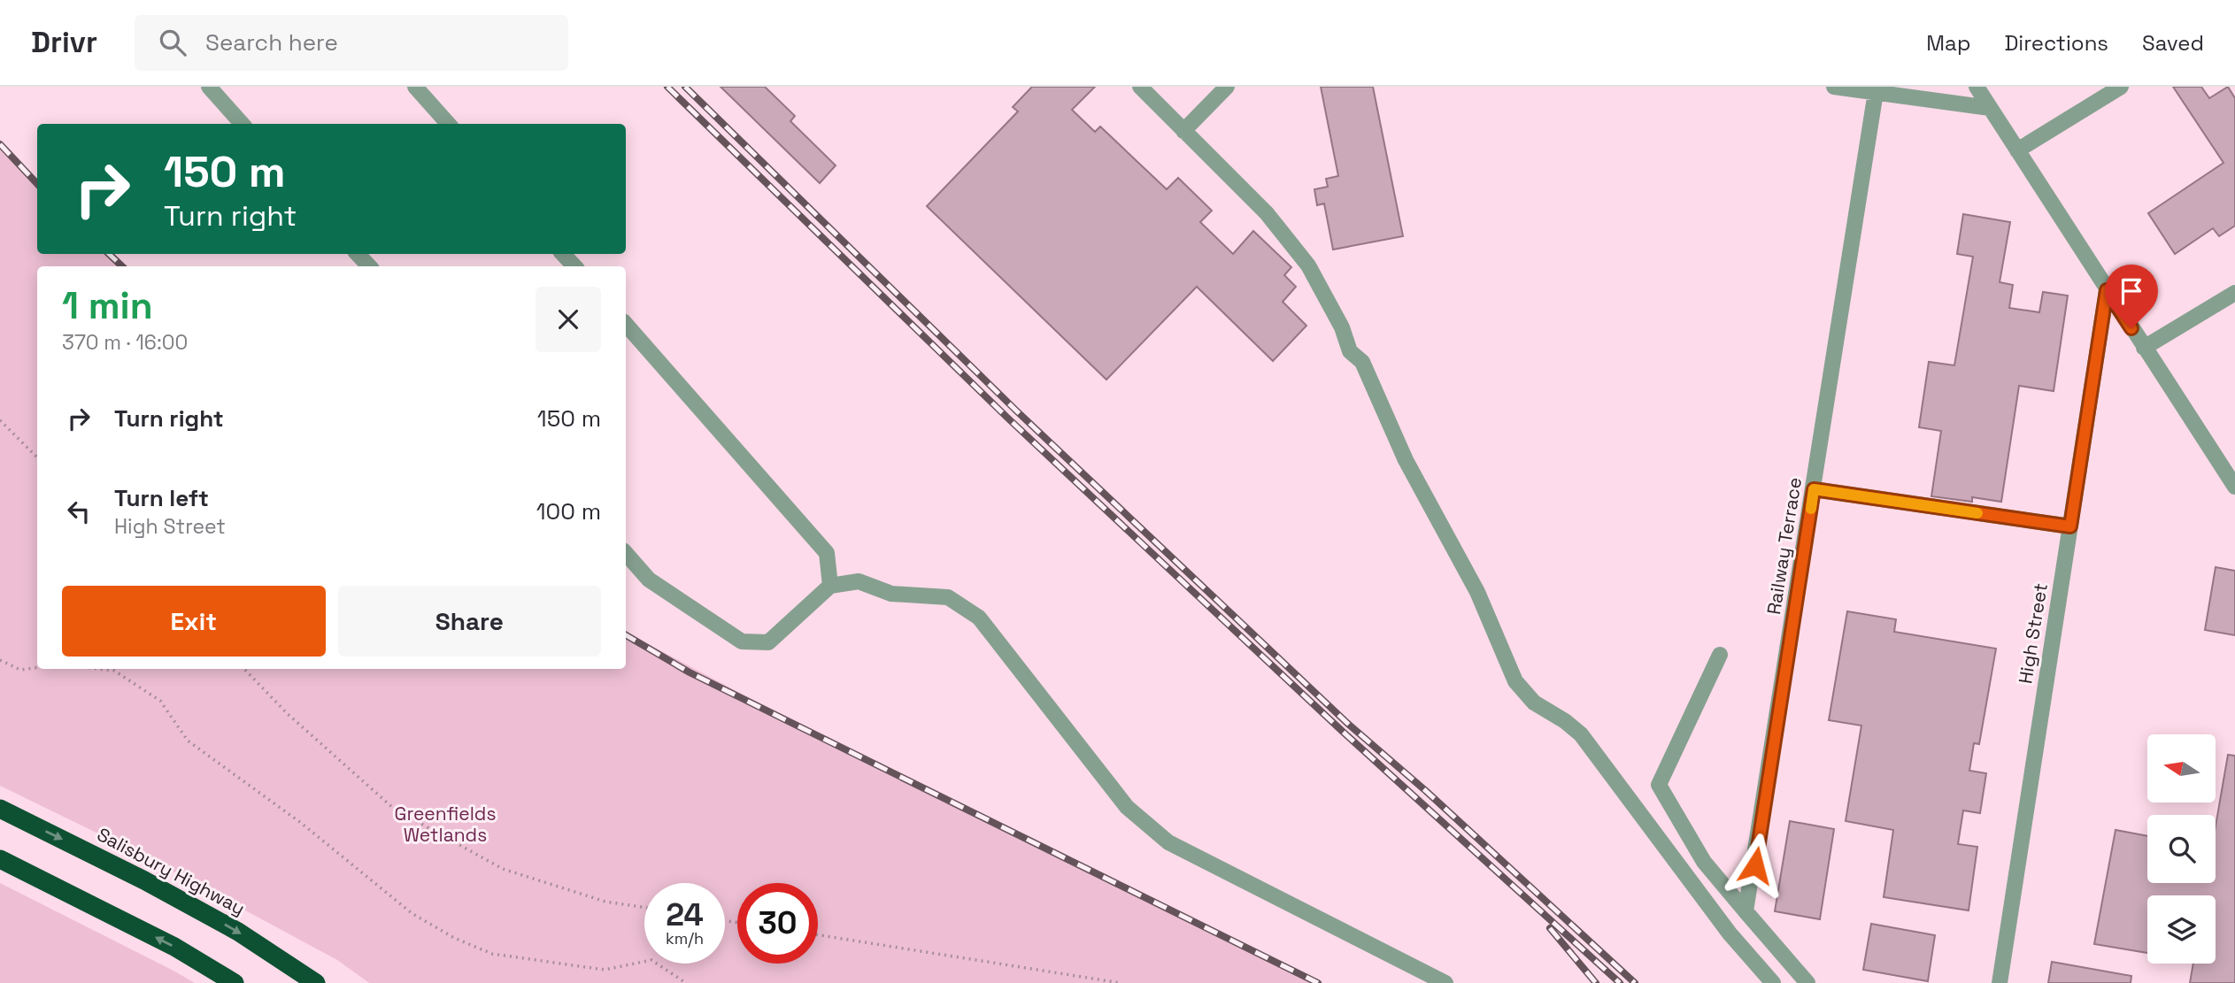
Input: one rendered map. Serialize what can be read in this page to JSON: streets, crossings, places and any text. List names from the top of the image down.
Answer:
{
  "streets": {
    "highway": ["Salisbury Highway"],
    "street": ["Railway Terrace", "High Street"]
  },
  "parks": ["Greenfields Wetlands"],
  "north": "left",
  "page": {
    "header": "Drivr",
    "search": "Search here",
    "nav": ["Map", "Directions", "Saved"],
    "turn": ["150 m", "Turn right"],
    "heading": ["1 min", "370 m · 16:00"],
    "list": [
      {
        "name": "Turn right",
        "value": "150 m"
      },
      {
        "name": "Turn left",
        "note": "High Street",
        "value": "100 m"
      }
    ],
    "buttons": ["Exit", "Share"],
    "speed": "24 km/h",
    "limit": "30"
  }
}
